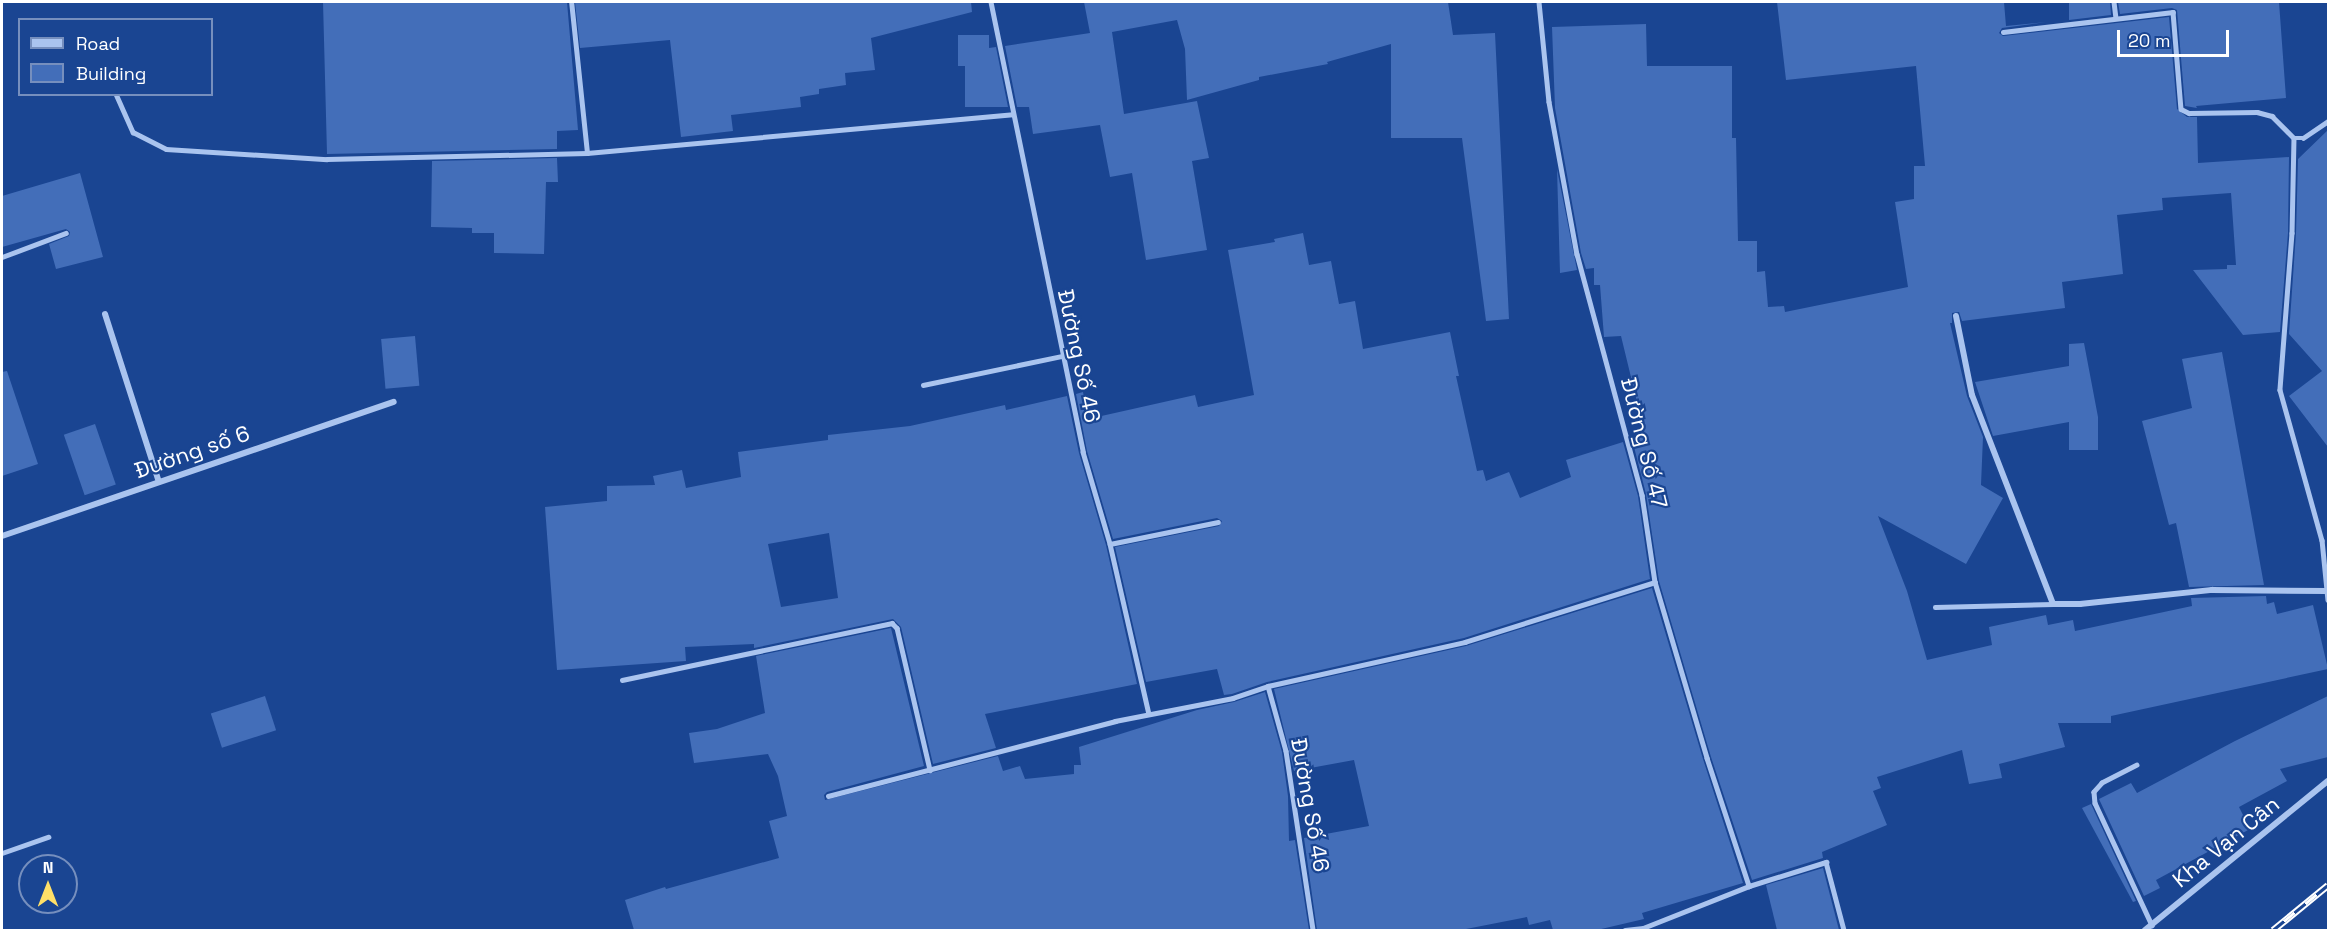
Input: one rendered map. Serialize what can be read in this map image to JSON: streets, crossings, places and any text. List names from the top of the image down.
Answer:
{
  "streets": {
    "street": ["Đường số 6", "Kha Vạn Cân"],
    "lane": ["Đường Số 46", "Đường Số 47"]
  },
  "legend": ["Road", "Building"],
  "scale_bar": "20 m",
  "north": "top"
}
